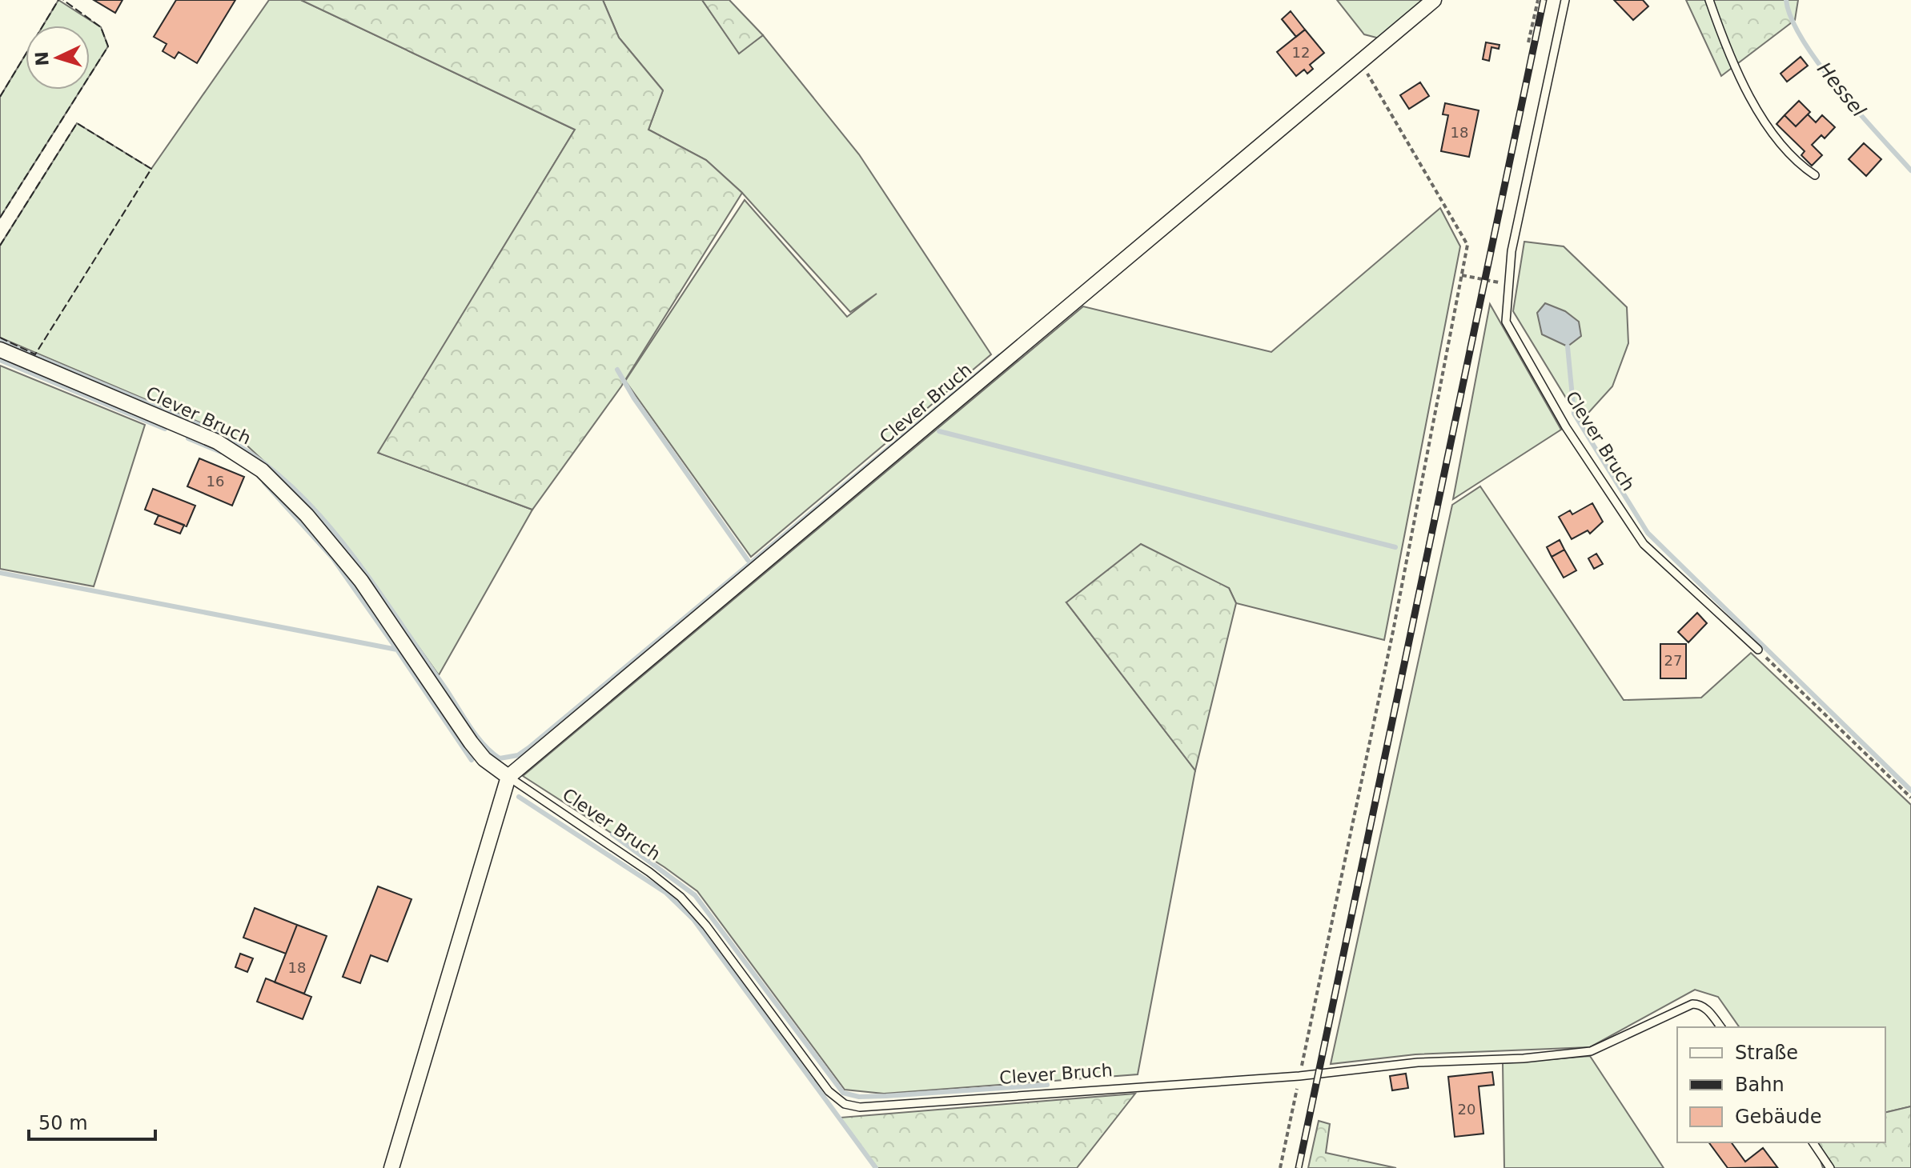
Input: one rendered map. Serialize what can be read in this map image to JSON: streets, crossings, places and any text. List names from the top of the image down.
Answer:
{
  "streets": {
    "street": ["Clever Bruch"]
  },
  "water": ["Hessel"],
  "house_numbers": [
    "12",
    "18",
    "16",
    "27",
    "18",
    "20"
  ],
  "legend": ["Straße", "Bahn", "Gebäude"],
  "scale_bar": "50 m",
  "north": "left"
}
